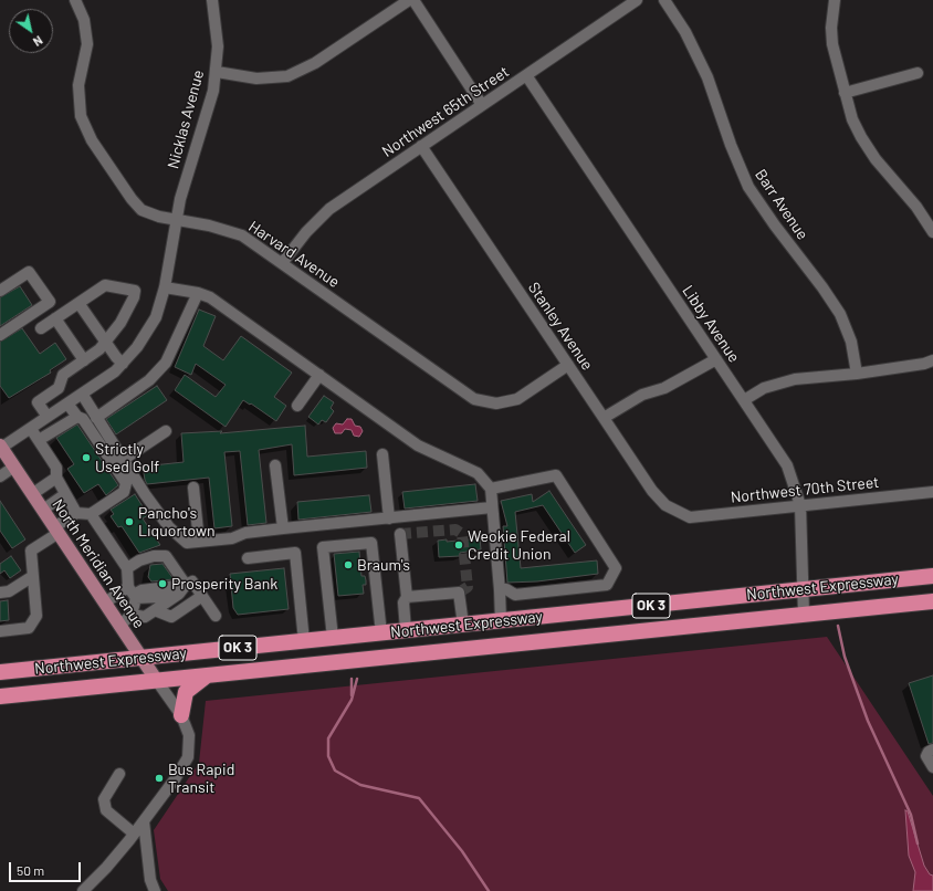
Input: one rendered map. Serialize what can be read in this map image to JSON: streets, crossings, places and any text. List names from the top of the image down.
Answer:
{
  "streets": {
    "highway": ["Northwest Expressway", "OK 3"],
    "main road": ["North Meridian Avenue"],
    "street": [
      "Northwest 65th Street",
      "Nicklas Avenue",
      "Barr Avenue",
      "Harvard Avenue",
      "Libby Avenue",
      "Stanley Avenue",
      "Northwest 70th Street"
    ]
  },
  "crossings": [
    ["Northwest 65th Street", "Harvard Avenue"],
    ["Northwest 65th Street", "Libby Avenue"],
    ["Northwest 65th Street", "Stanley Avenue"],
    ["Nicklas Avenue", "Harvard Avenue"],
    ["Nicklas Avenue", "North Meridian Avenue"],
    ["Harvard Avenue", "Stanley Avenue"],
    ["Libby Avenue", "Northwest 70th Street"],
    ["Libby Avenue", "Northwest Expressway"],
    ["Stanley Avenue", "Northwest 70th Street"],
    ["North Meridian Avenue", "Northwest Expressway"]
  ],
  "places": [
    "Strictly Used Golf",
    "Pancho's Liquortown",
    "Weokie Federal Credit Union",
    "Braum's",
    "Prosperity Bank",
    "Bus Rapid Transit"
  ],
  "scale_bar": "50 m",
  "north": "bottom right"
}
